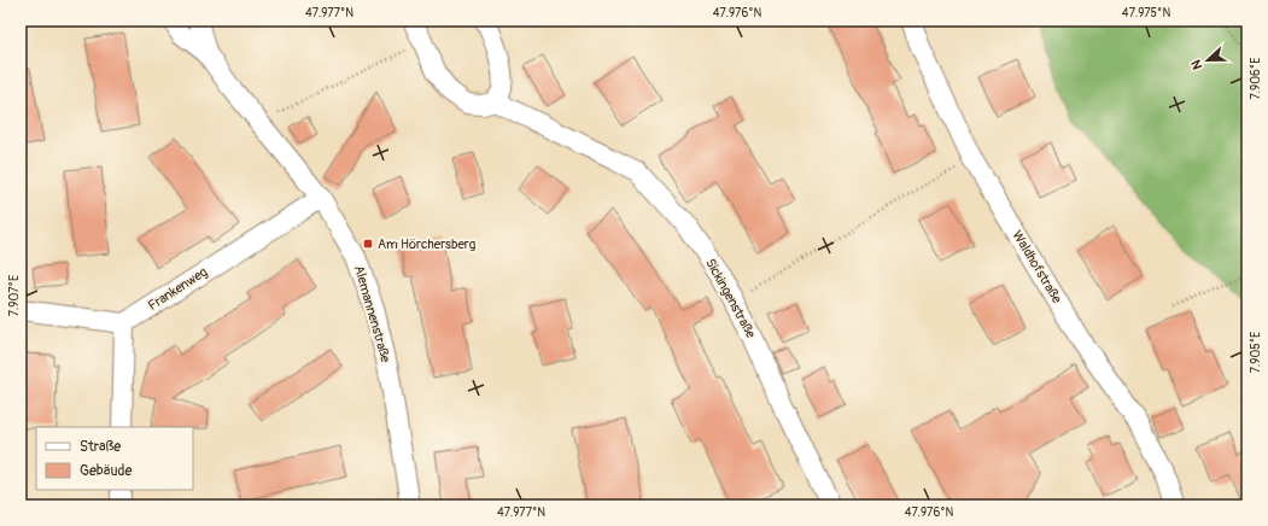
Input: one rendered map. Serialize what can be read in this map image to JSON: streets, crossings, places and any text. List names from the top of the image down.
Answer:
{
  "streets": {
    "street": [
      "Waldhofstraße",
      "Frankenweg",
      "Sickingenstraße",
      "Alemannenstraße"
    ]
  },
  "crossings": [
    ["Frankenweg", "Alemannenstraße"]
  ],
  "places": {
    "transit": ["Am Hörchersberg"]
  },
  "legend": ["Straße", "Gebäude"],
  "north": "left",
  "coordinates": [
    "47.977°N",
    "47.976°N",
    "47.975°N",
    "7.906°E",
    "7.907°E",
    "7.905°E"
  ]
}
